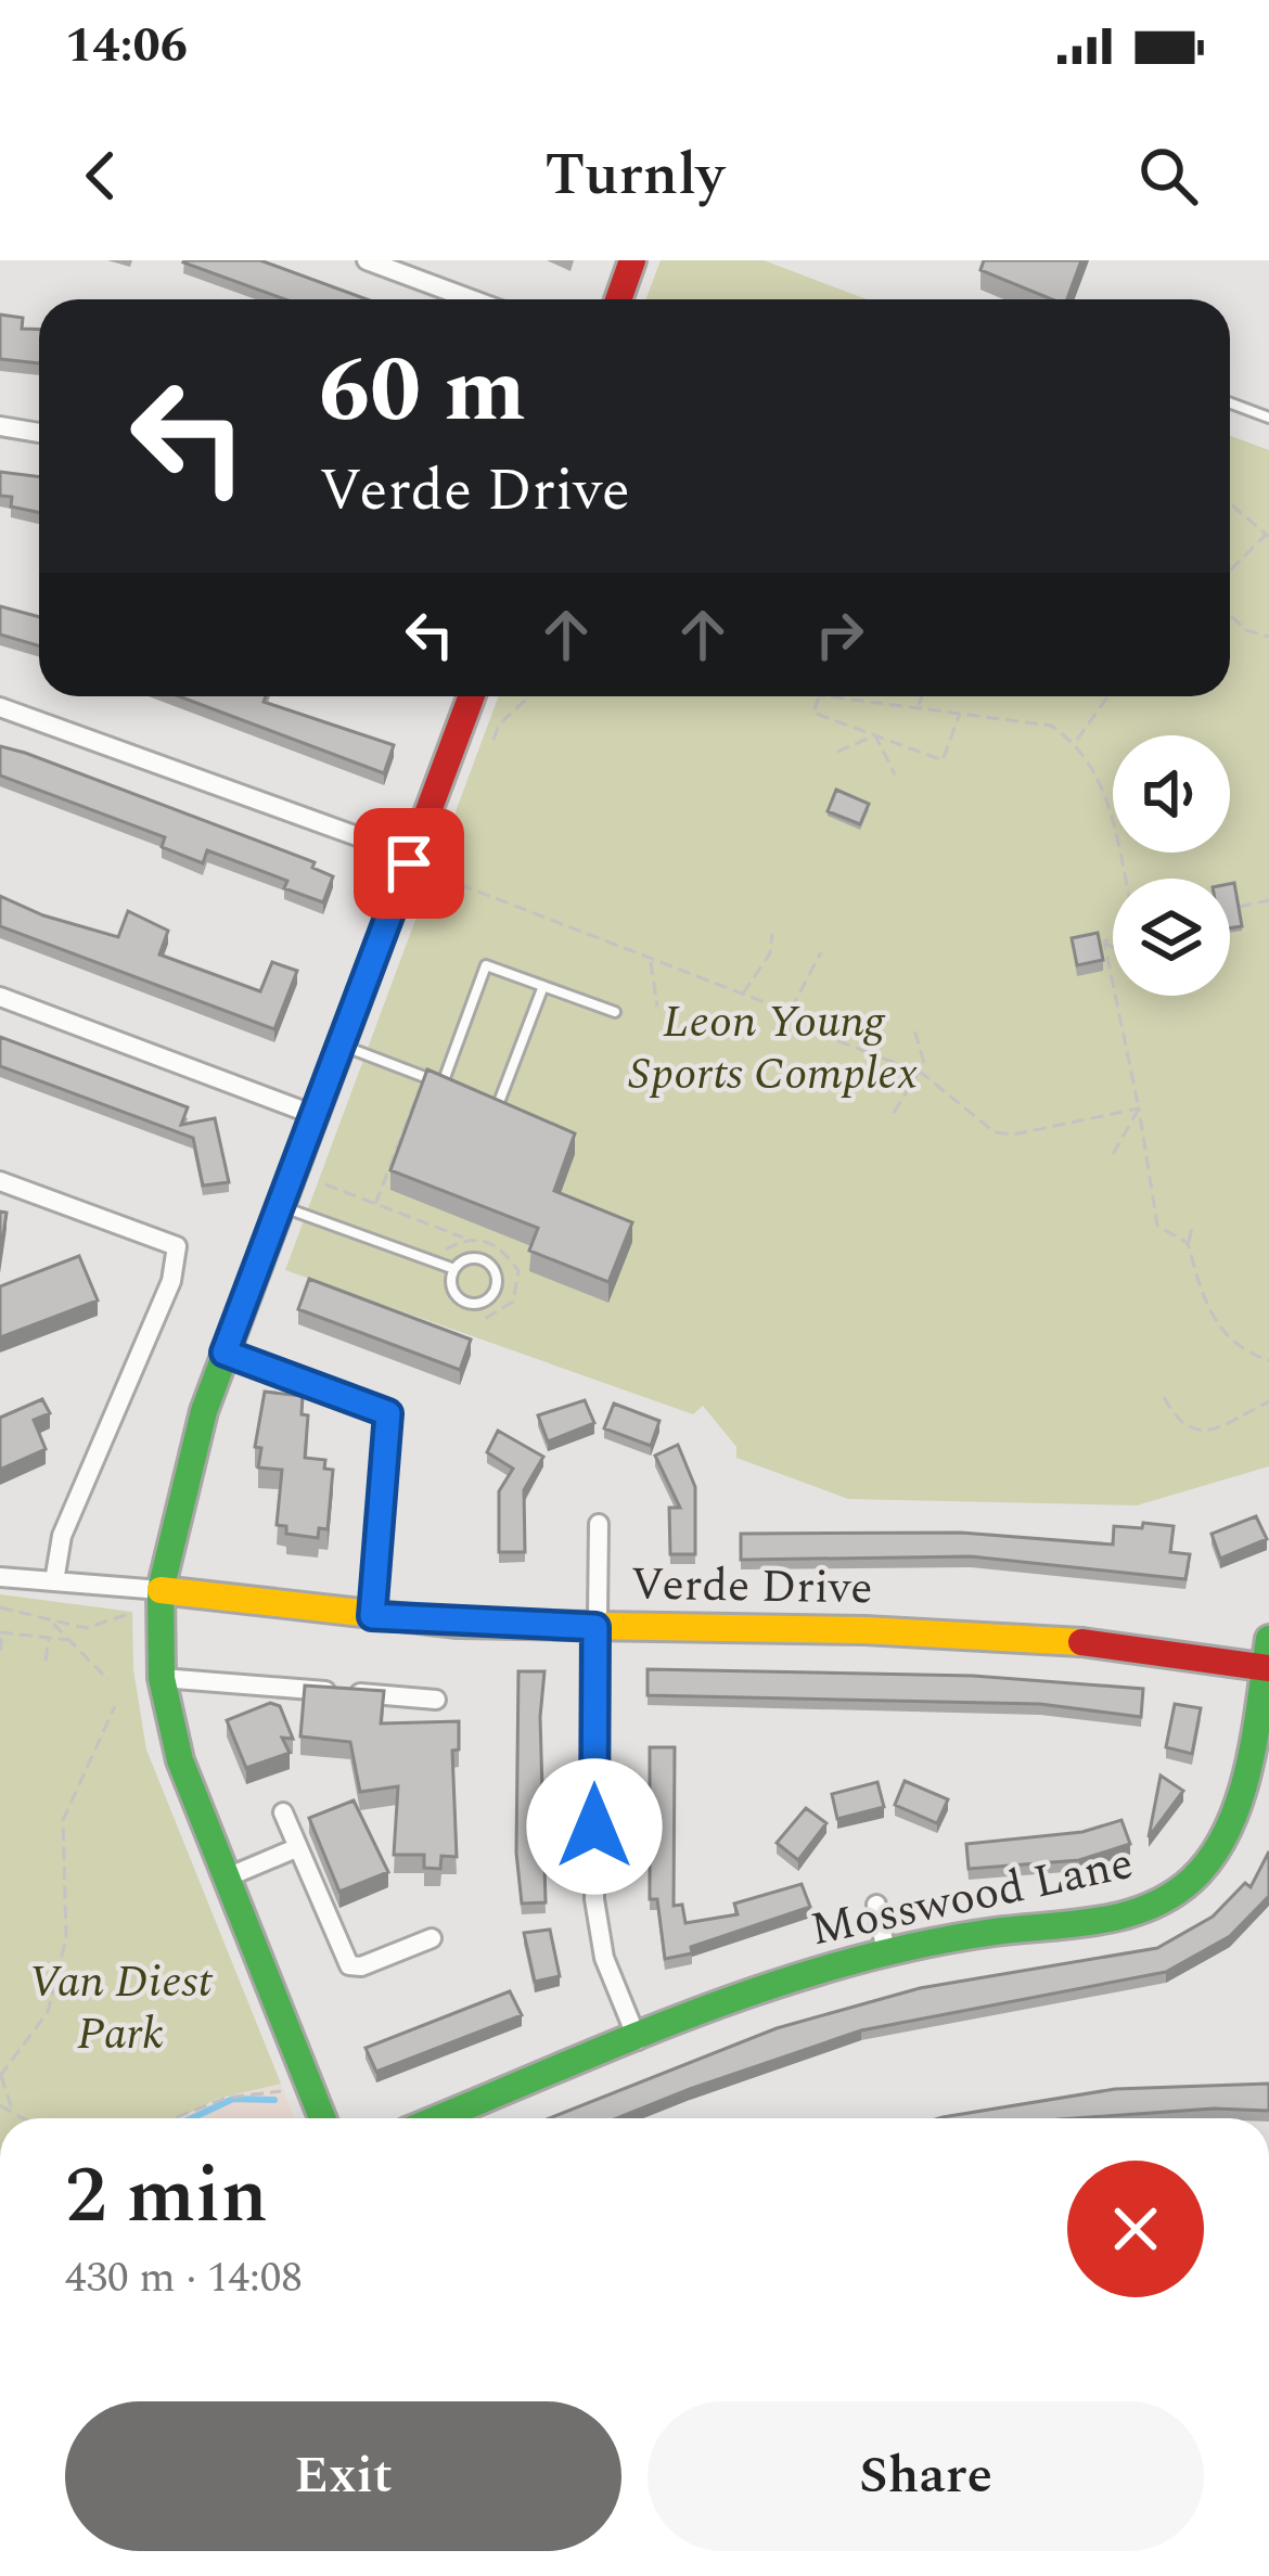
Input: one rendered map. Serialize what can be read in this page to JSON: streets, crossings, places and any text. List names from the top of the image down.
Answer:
{
  "streets": {
    "street": ["Verde Drive", "Mosswood Lane"]
  },
  "crossings": [
    ["Verde Drive", "Mosswood Lane"]
  ],
  "parks": ["Leon Young Sports Complex", "Van Diest Park"],
  "page": {
    "status": "14:06",
    "header": "Turnly",
    "turn": ["60 m", "Verde Drive"],
    "heading": ["2 min", "430 m · 14:08"],
    "buttons": ["Exit", "Share"]
  }
}
